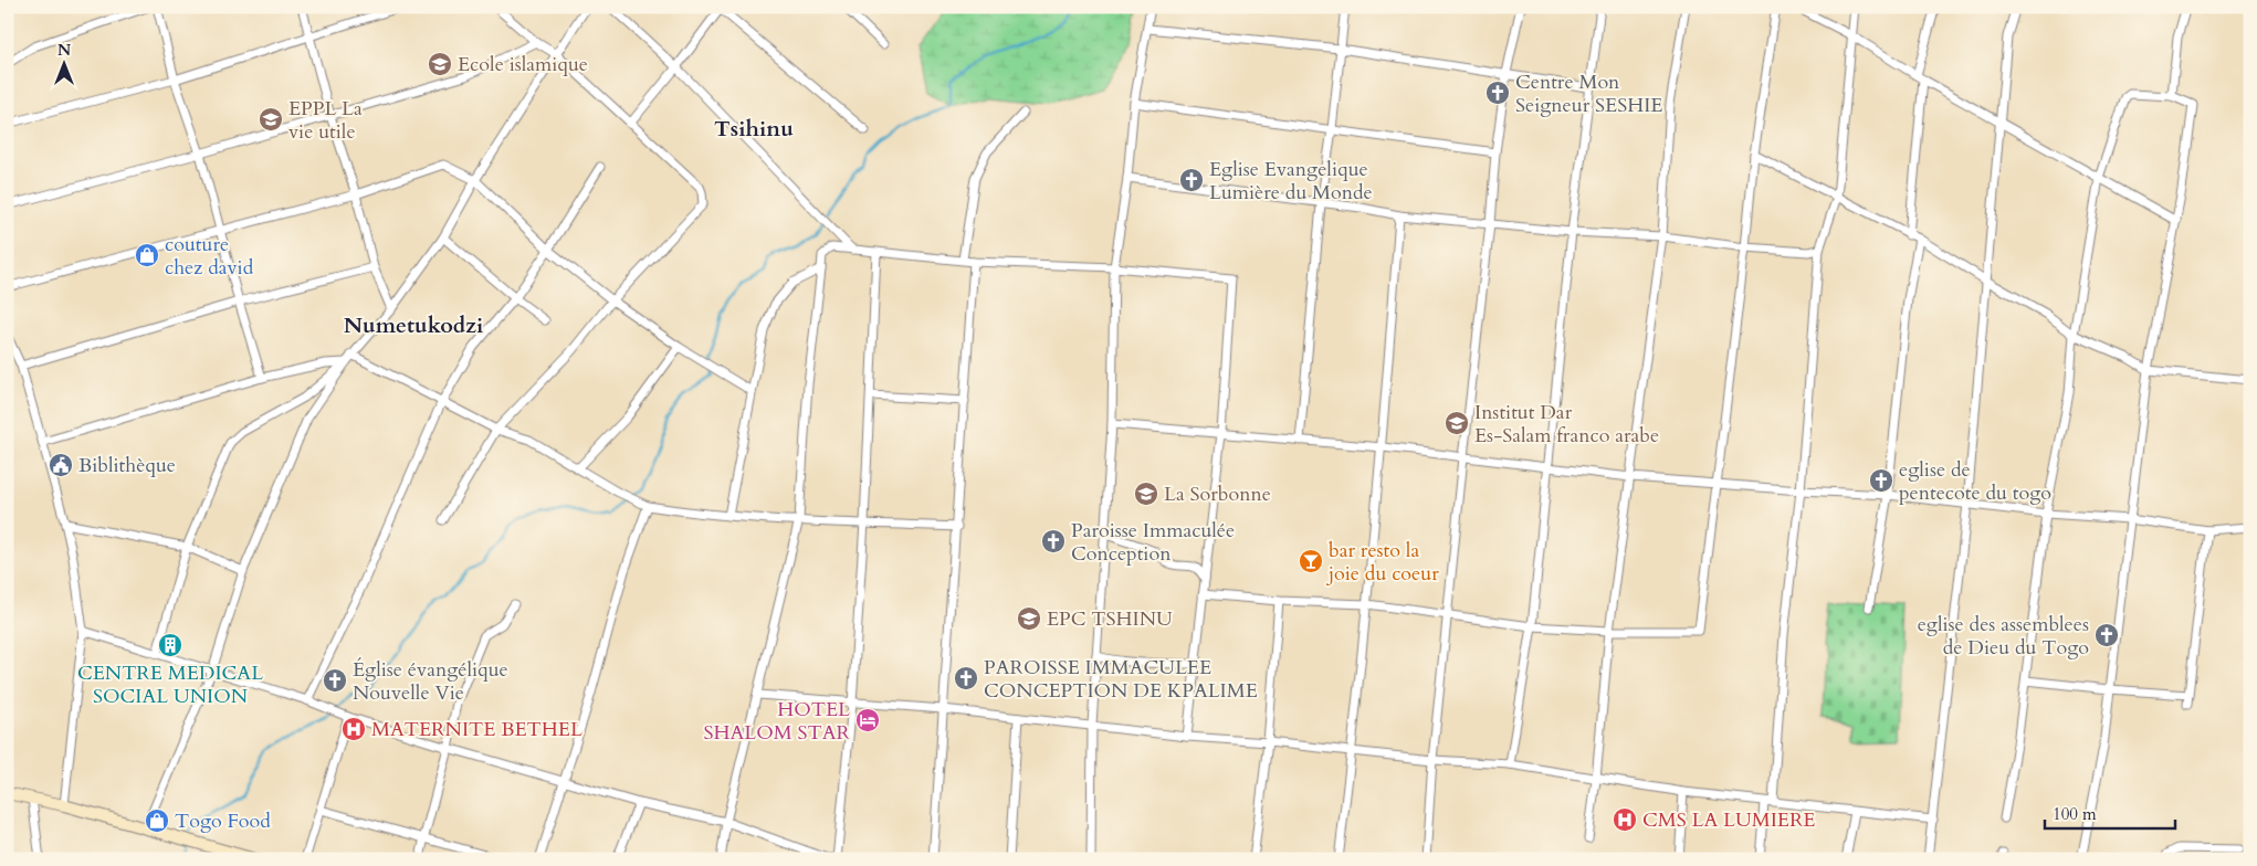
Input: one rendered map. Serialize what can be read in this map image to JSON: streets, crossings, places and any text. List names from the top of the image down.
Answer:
{
  "districts": ["Tsihinu", "Numetukodzi"],
  "places": {
    "school or university": [
      "Ecole islamique",
      "EPPL La vie utile",
      "Institut Dar Es-Salam franco arabe",
      "La Sorbonne",
      "EPC TSHINU"
    ],
    "church": [
      "Centre Mon Seigneur SESHIE",
      "Eglise Evangelique Lumière du Monde",
      "eglise de pentecote du togo",
      "Paroisse Immaculée Conception",
      "eglise des assemblees de Dieu du Togo",
      "PAROISSE IMMACULEE CONCEPTION DE KPALIME",
      "Église évangélique Nouvelle Vie"
    ],
    "shop": ["couture chez david", "Togo Food"],
    "public building": ["Biblithèque"],
    "bar": ["bar resto la joie du coeur"],
    "building": ["CENTRE MEDICAL SOCIAL UNION"],
    "hotel": ["HOTEL SHALOM STAR"],
    "hospital": ["MATERNITE BETHEL", "CMS LA LUMIERE"]
  },
  "scale_bar": "100 m",
  "north": "top"
}
